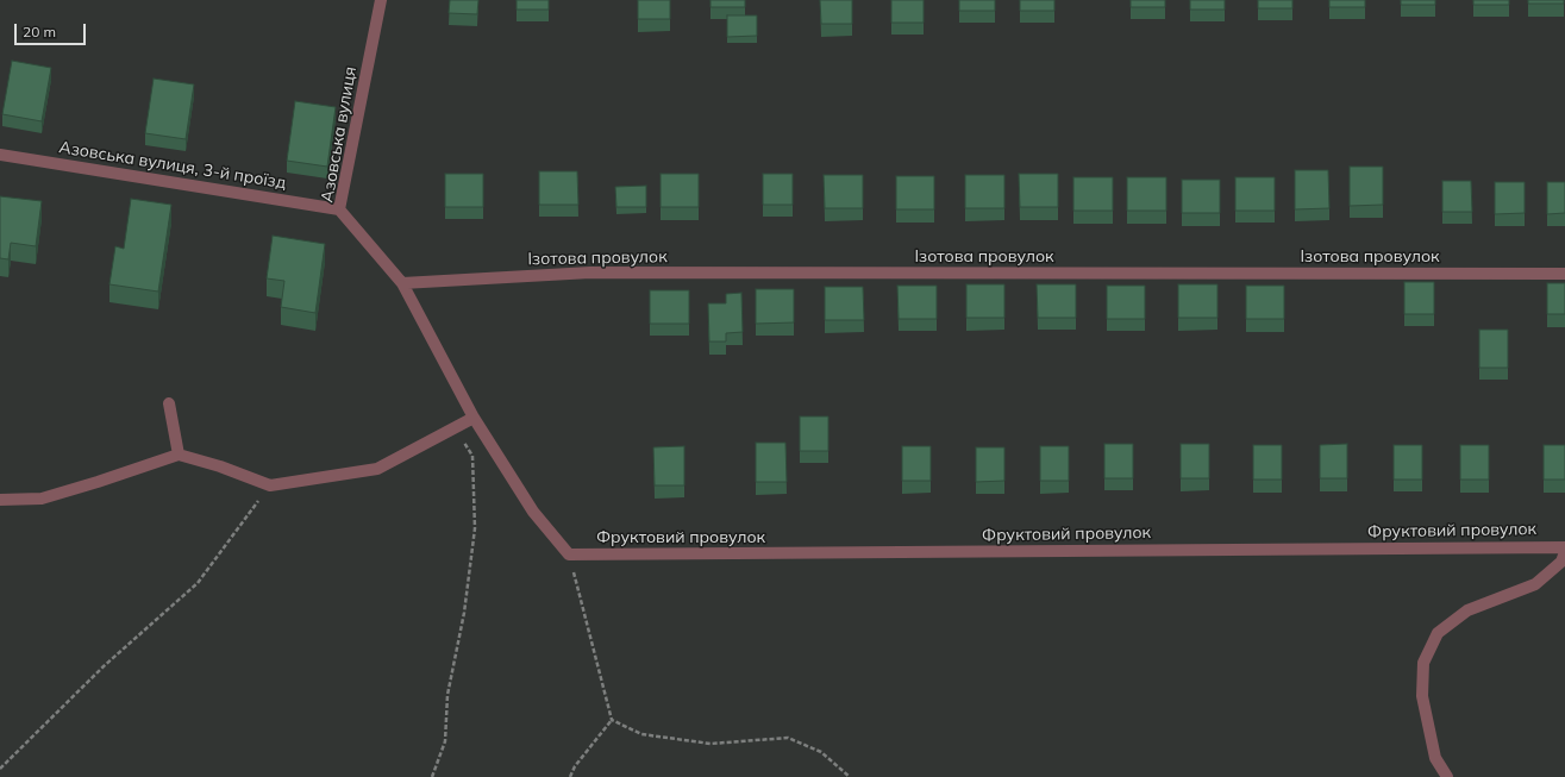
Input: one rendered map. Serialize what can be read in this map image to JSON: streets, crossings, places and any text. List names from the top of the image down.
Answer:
{
  "streets": {
    "street": [
      "Азовська вулиця",
      "Азовська вулиця, 3-й проїзд",
      "Ізотова провулок",
      "Фруктовий провулок"
    ]
  },
  "crossings": [
    ["Азовська вулиця", "Азовська вулиця, 3-й проїзд"],
    ["Азовська вулиця", "Ізотова провулок"],
    ["Азовська вулиця", "Фруктовий провулок"]
  ],
  "scale_bar": "20 m"
}
